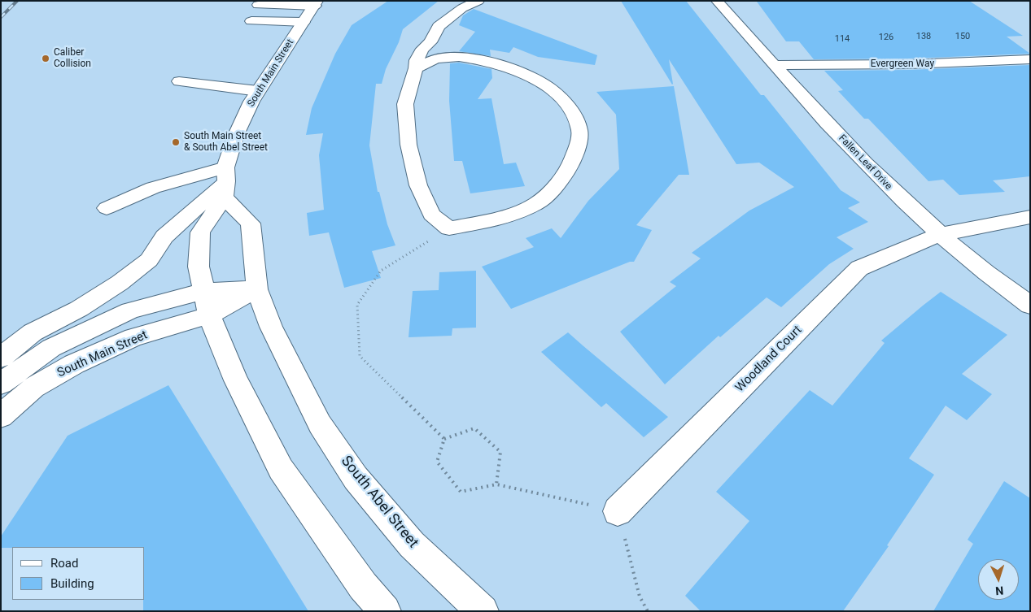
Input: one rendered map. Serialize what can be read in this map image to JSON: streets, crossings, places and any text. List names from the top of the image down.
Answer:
{
  "streets": {
    "street": [
      "Evergreen Way",
      "South Main Street",
      "Fallen Leaf Drive",
      "Woodland Court",
      "South Abel Street"
    ]
  },
  "crossings": [
    ["Evergreen Way", "Fallen Leaf Drive"],
    ["South Main Street", "South Abel Street"],
    ["Fallen Leaf Drive", "Woodland Court"]
  ],
  "places": ["Caliber Collision", "South Main Street & South Abel Street"],
  "house_numbers": [
    "138",
    "150",
    "126",
    "114"
  ],
  "legend": ["Road", "Building"],
  "north": "bottom"
}
